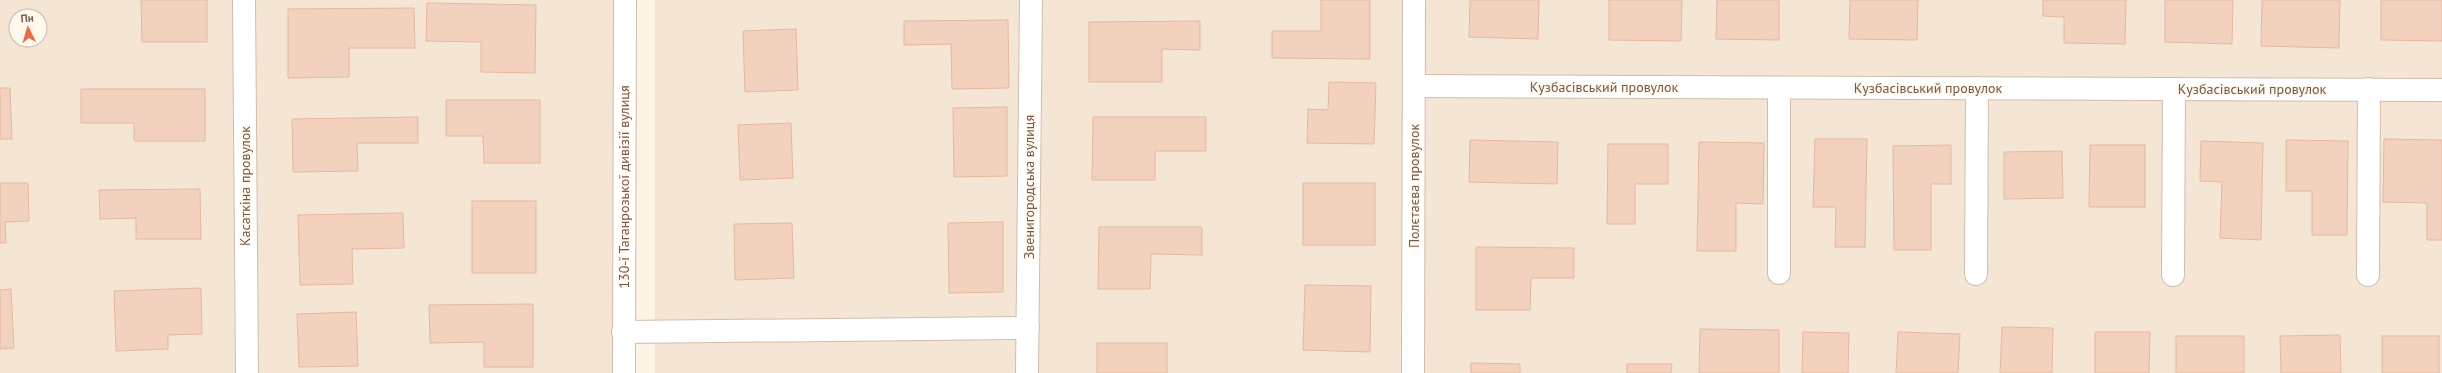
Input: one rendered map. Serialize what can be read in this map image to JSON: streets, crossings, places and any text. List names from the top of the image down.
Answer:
{
  "streets": {
    "street": [
      "Кузбасівський провулок",
      "Касаткіна провулок",
      "Полєтаєва провулок",
      "130-ї Таганрозької дивізії вулиця",
      "Звенигородська вулиця"
    ]
  },
  "crossings": [
    ["Кузбасівський провулок", "Полєтаєва провулок"]
  ],
  "north": "top"
}
